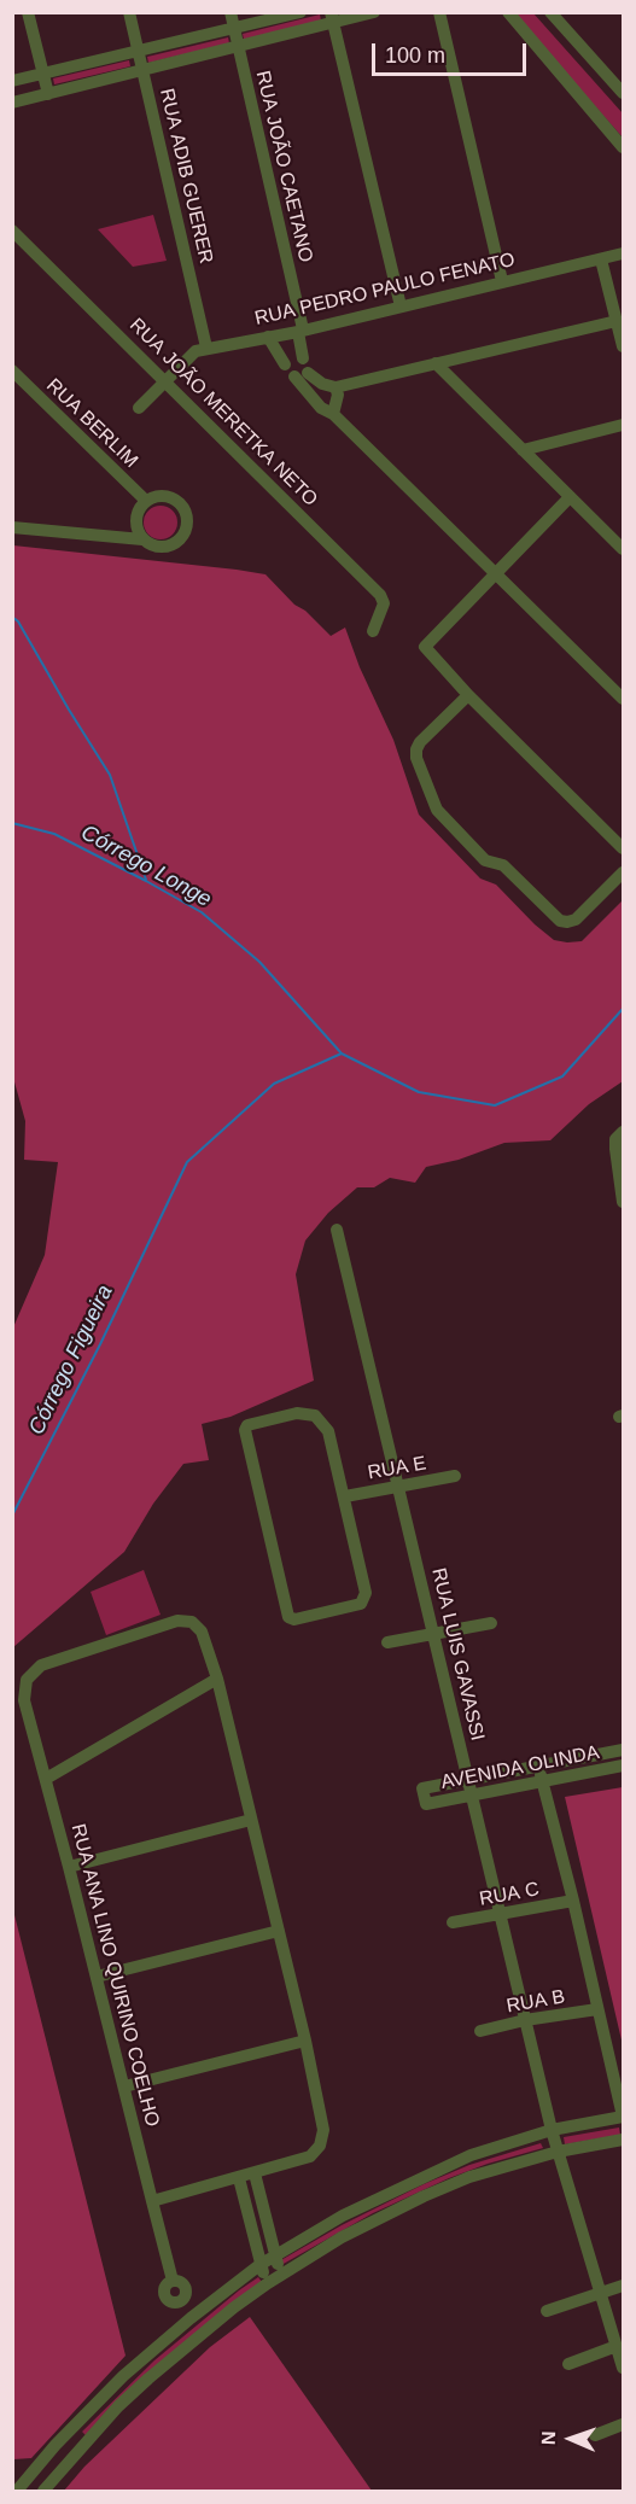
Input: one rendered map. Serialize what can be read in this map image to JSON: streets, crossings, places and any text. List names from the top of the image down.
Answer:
{
  "streets": {
    "street": [
      "RUA JOÃO CAETANO",
      "RUA ADIB GUERER",
      "RUA PEDRO PAULO FENATO",
      "RUA JOÃO MERETKA NETO",
      "RUA BERLIM",
      "RUA E",
      "RUA LUIS GAVASSI",
      "AVENIDA OLINDA",
      "RUA C",
      "RUA ANA LINO QUIRINO COELHO",
      "RUA B"
    ]
  },
  "crossings": [
    ["RUA JOÃO CAETANO", "RUA PEDRO PAULO FENATO"],
    ["RUA ADIB GUERER", "RUA PEDRO PAULO FENATO"],
    ["RUA PEDRO PAULO FENATO", "RUA JOÃO MERETKA NETO"],
    ["RUA E", "RUA LUIS GAVASSI"],
    ["RUA LUIS GAVASSI", "AVENIDA OLINDA"],
    ["RUA LUIS GAVASSI", "RUA C"],
    ["RUA LUIS GAVASSI", "RUA B"]
  ],
  "water": ["Córrego Longe", "Córrego Figueira"],
  "scale_bar": "100 m",
  "north": "left"
}
